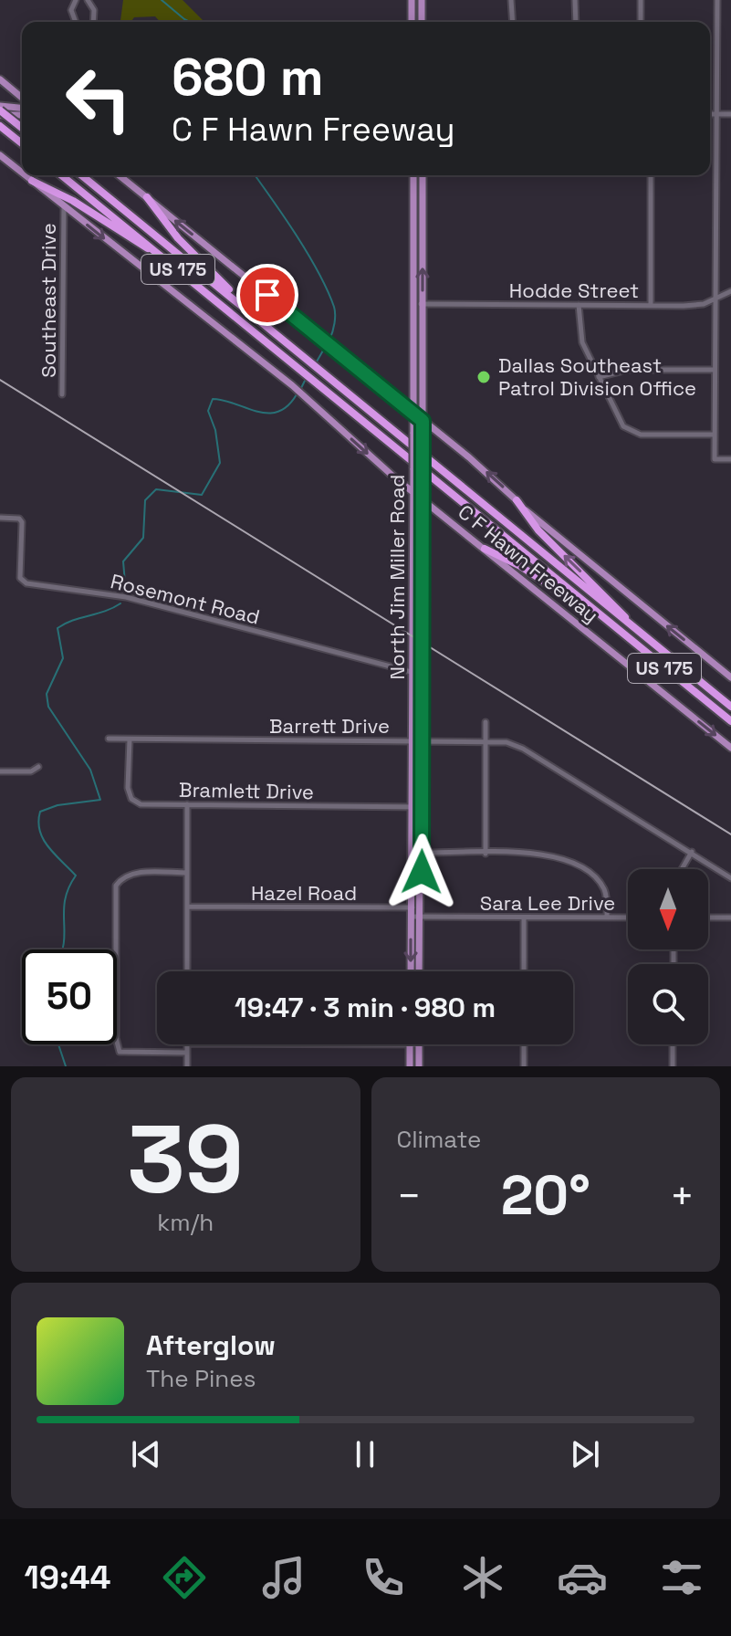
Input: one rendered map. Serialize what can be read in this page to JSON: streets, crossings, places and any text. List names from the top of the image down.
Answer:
{
  "streets": {
    "highway": ["US 175", "C F Hawn Freeway"],
    "main road": ["North Jim Miller Road"],
    "street": [
      "Hodde Street",
      "Southeast Drive",
      "Rosemont Road",
      "Barrett Drive",
      "Bramlett Drive",
      "Hazel Road",
      "Sara Lee Drive"
    ]
  },
  "crossings": [
    ["Hodde Street", "North Jim Miller Road"],
    ["Southeast Drive", "C F Hawn Freeway"],
    ["C F Hawn Freeway", "North Jim Miller Road"],
    ["North Jim Miller Road", "Rosemont Road"],
    ["North Jim Miller Road", "Barrett Drive"],
    ["North Jim Miller Road", "Bramlett Drive"],
    ["North Jim Miller Road", "Hazel Road"],
    ["North Jim Miller Road", "Sara Lee Drive"],
    ["Barrett Drive", "Bramlett Drive"]
  ],
  "places": ["Dallas Southeast Patrol Division Office"],
  "north": "bottom",
  "page": {
    "turn": ["680 m", "C F Hawn Freeway"],
    "limit": "50",
    "trip": "19:47 · 3 min · 980 m",
    "tile": [
      ["39", "km/h"],
      "Climate"
    ],
    "heat": ["−", "20°", "+"],
    "song": ["Afterglow", "The Pines"],
    "tabs": "19:44"
  }
}
